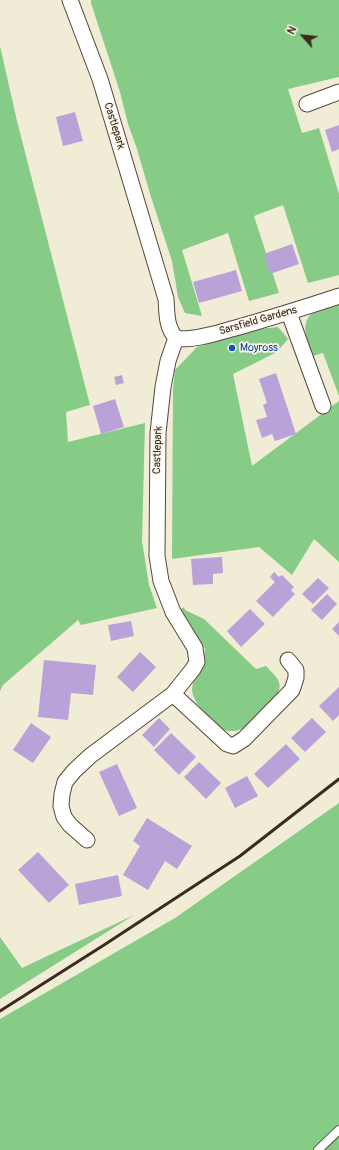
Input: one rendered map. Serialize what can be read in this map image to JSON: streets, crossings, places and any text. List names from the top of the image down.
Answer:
{
  "streets": {
    "street": ["Castlepark", "Sarsfield Gardens"]
  },
  "crossings": [
    ["Castlepark", "Sarsfield Gardens"]
  ],
  "places": ["Moyross"],
  "north": "top left"
}
